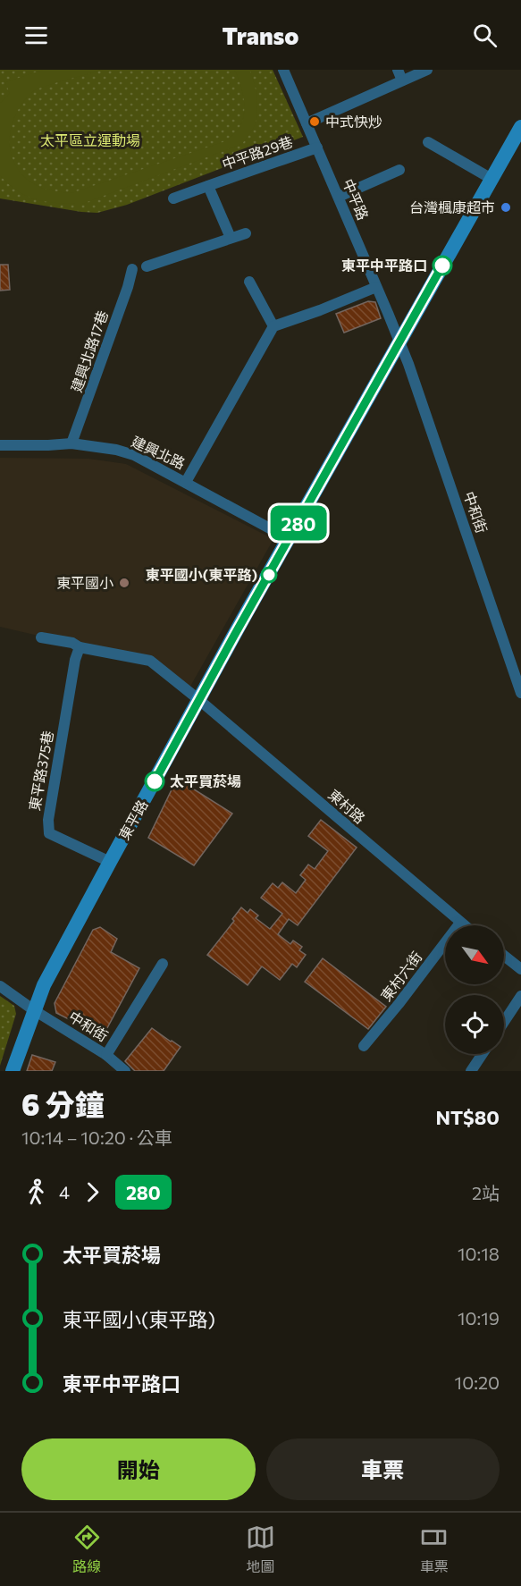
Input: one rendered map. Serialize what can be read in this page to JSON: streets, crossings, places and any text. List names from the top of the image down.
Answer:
{
  "streets": {
    "street": [
      "中平路29巷",
      "中平路",
      "建興北路17巷",
      "建興北路",
      "中和街",
      "東平路375巷",
      "東村路",
      "東平路",
      "東村六街"
    ]
  },
  "crossings": [
    ["中平路29巷", "中平路"],
    ["中平路", "中和街"],
    ["中平路", "東平路"],
    ["建興北路17巷", "建興北路"],
    ["建興北路", "東平路"],
    ["中和街", "東平路"],
    ["東平路375巷", "東平路"],
    ["東村路", "東平路"],
    ["東村路", "東村六街"]
  ],
  "parks": ["太平區立運動場"],
  "places": [
    "中式快炒",
    "台灣楓康超市",
    "東平中平路口",
    "東平國小(東平路)",
    "東平國小",
    "太平買菸場"
  ],
  "lines": ["bus line 280"],
  "north": "bottom right",
  "page": {
    "header": "Transo",
    "on_map": "280",
    "heading": ["6 分鐘", "10:14 – 10:20 · 公車", "NT$80"],
    "legs": ["4", "280", "2站"],
    "list": [
      {
        "name": "太平買菸場",
        "value": "10:18"
      },
      {
        "name": "東平國小(東平路)",
        "value": "10:19"
      },
      {
        "name": "東平中平路口",
        "value": "10:20"
      }
    ],
    "buttons": ["開始", "車票"],
    "tabs": ["路線", "地圖", "車票"]
  }
}
